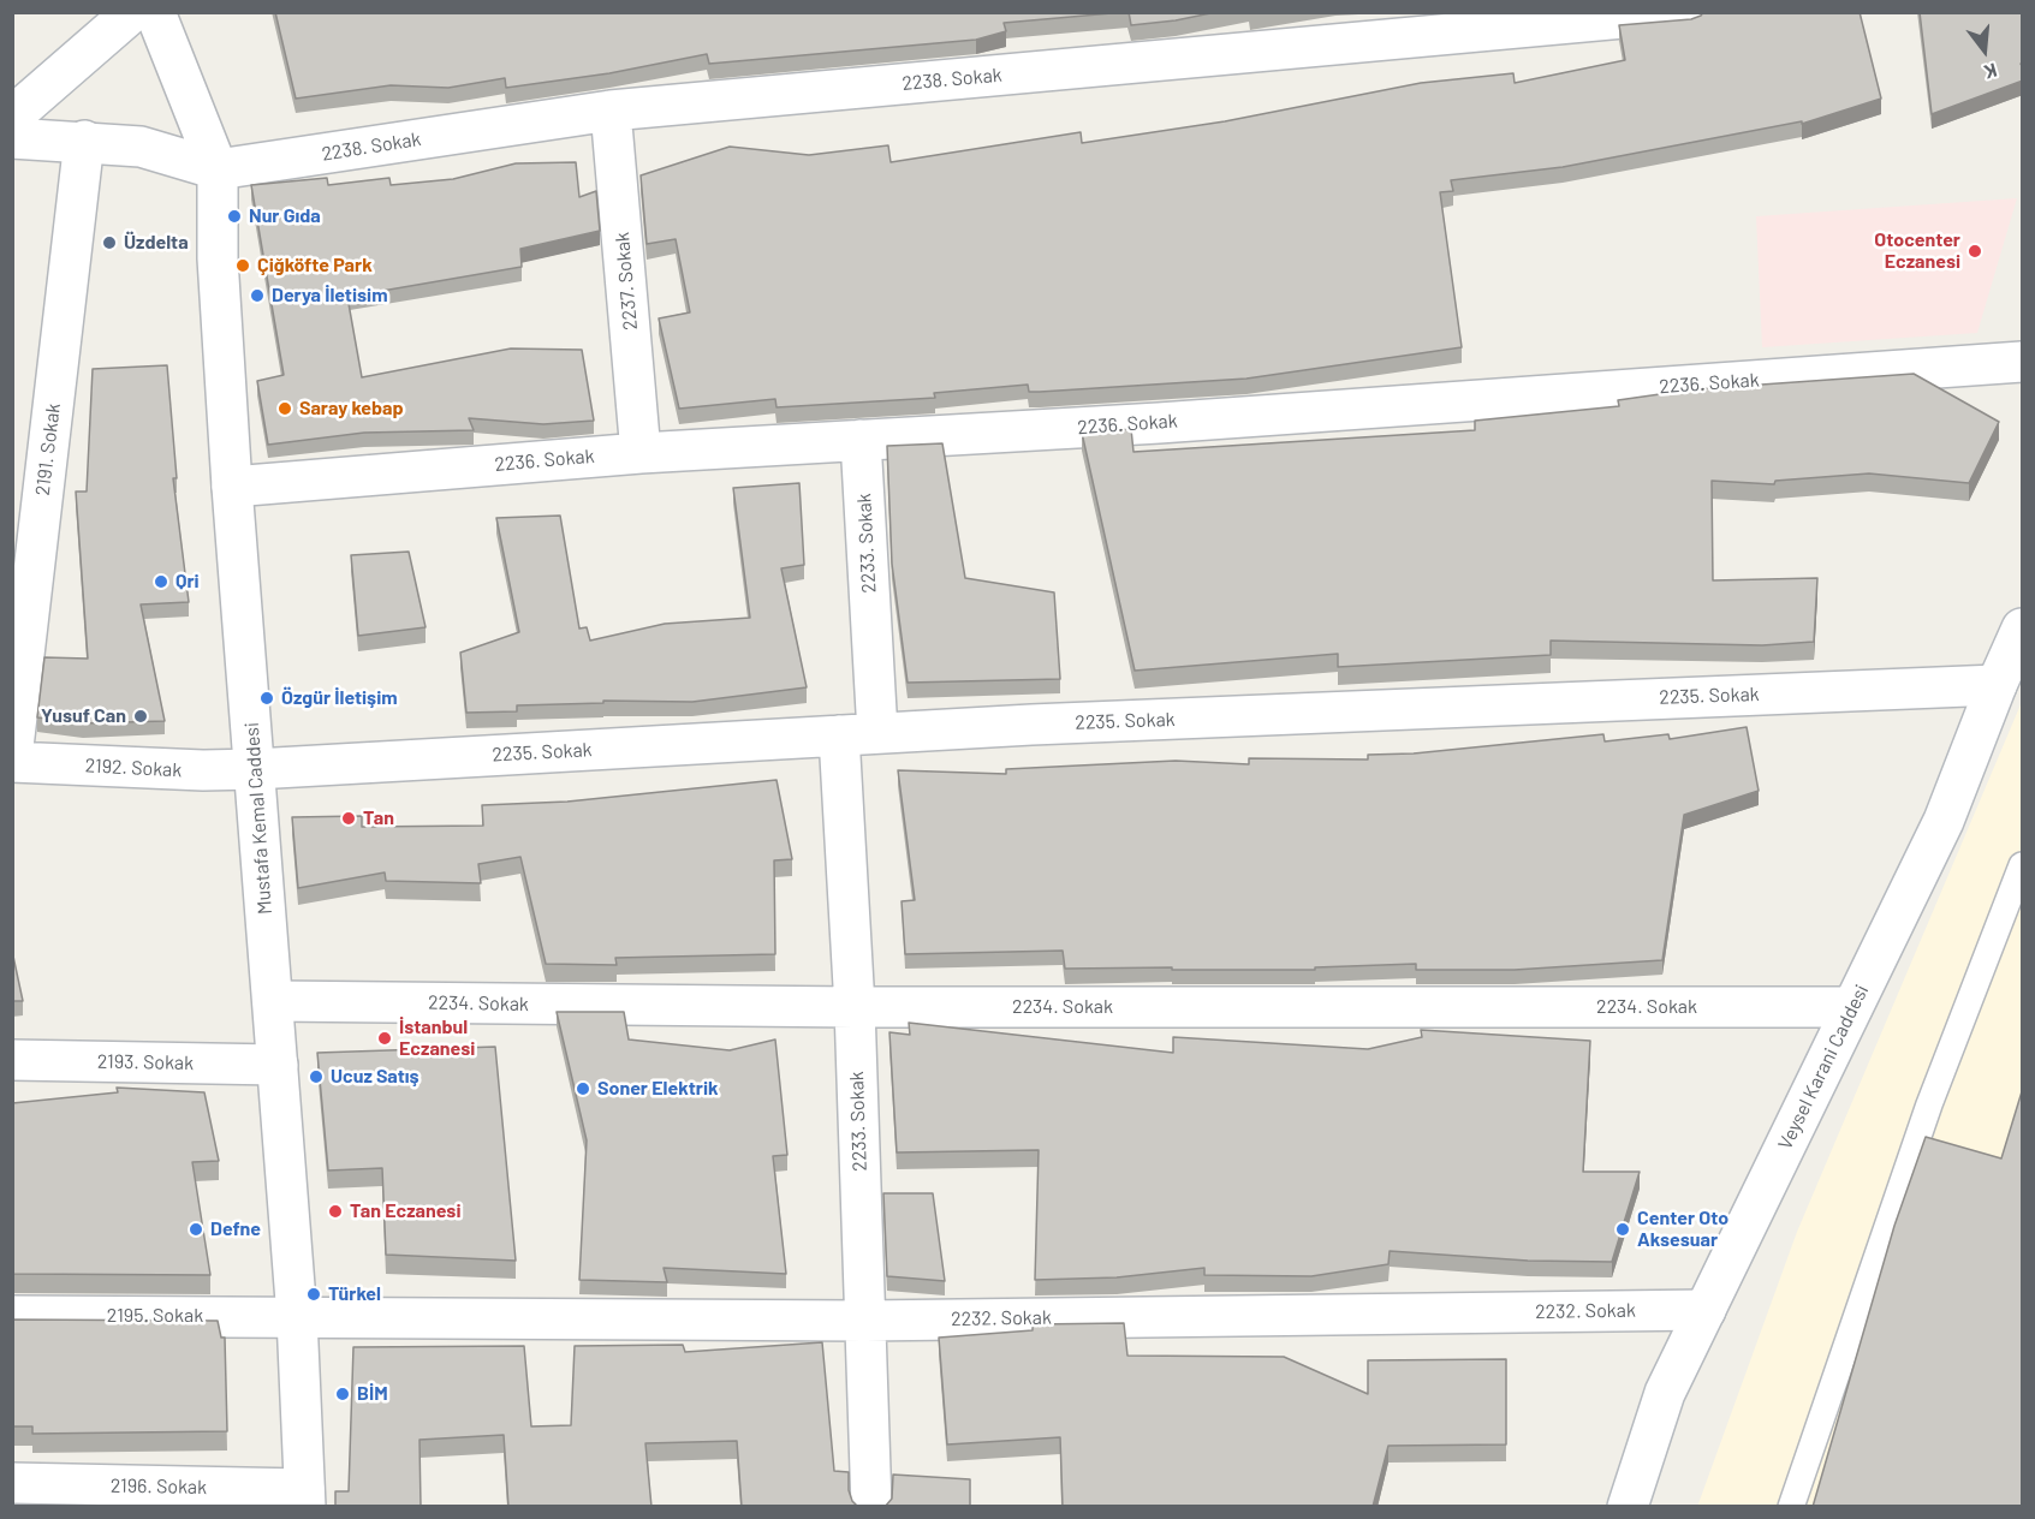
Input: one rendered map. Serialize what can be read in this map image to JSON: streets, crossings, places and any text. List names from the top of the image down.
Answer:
{
  "streets": {
    "street": [
      "2238. Sokak",
      "2237. Sokak",
      "2236. Sokak",
      "2191. Sokak",
      "2233. Sokak",
      "2235. Sokak",
      "2192. Sokak",
      "Mustafa Kemal Caddesi",
      "2234. Sokak",
      "2193. Sokak",
      "Veysel Karani Caddesi",
      "2232. Sokak",
      "2195. Sokak",
      "2196. Sokak"
    ]
  },
  "crossings": [
    ["2238. Sokak", "2237. Sokak"],
    ["2238. Sokak", "Mustafa Kemal Caddesi"],
    ["2237. Sokak", "2236. Sokak"],
    ["2236. Sokak", "2233. Sokak"],
    ["2236. Sokak", "Mustafa Kemal Caddesi"],
    ["2191. Sokak", "2192. Sokak"],
    ["2233. Sokak", "2235. Sokak"],
    ["2233. Sokak", "2234. Sokak"],
    ["2233. Sokak", "2232. Sokak"],
    ["2235. Sokak", "2192. Sokak"],
    ["2235. Sokak", "Mustafa Kemal Caddesi"],
    ["2235. Sokak", "Veysel Karani Caddesi"],
    ["2192. Sokak", "Mustafa Kemal Caddesi"],
    ["Mustafa Kemal Caddesi", "2234. Sokak"],
    ["Mustafa Kemal Caddesi", "2193. Sokak"],
    ["Mustafa Kemal Caddesi", "2232. Sokak"],
    ["Mustafa Kemal Caddesi", "2195. Sokak"],
    ["Mustafa Kemal Caddesi", "2196. Sokak"],
    ["2234. Sokak", "Veysel Karani Caddesi"],
    ["Veysel Karani Caddesi", "2232. Sokak"],
    ["2232. Sokak", "2195. Sokak"]
  ],
  "places": [
    "Nur Gıda",
    "Üzdelta",
    "Otocenter Eczanesi",
    "Çiğköfte Park",
    "Derya İletisim",
    "Saray kebap",
    "Qri",
    "Özgür İletişim",
    "Yusuf Can",
    "Tan",
    "İstanbul Eczanesi",
    "Ucuz Satış",
    "Soner Elektrik",
    "Tan Eczanesi",
    "Defne",
    "Center Oto Aksesuar",
    "Türkel",
    "BİM"
  ],
  "north": "bottom"
}
